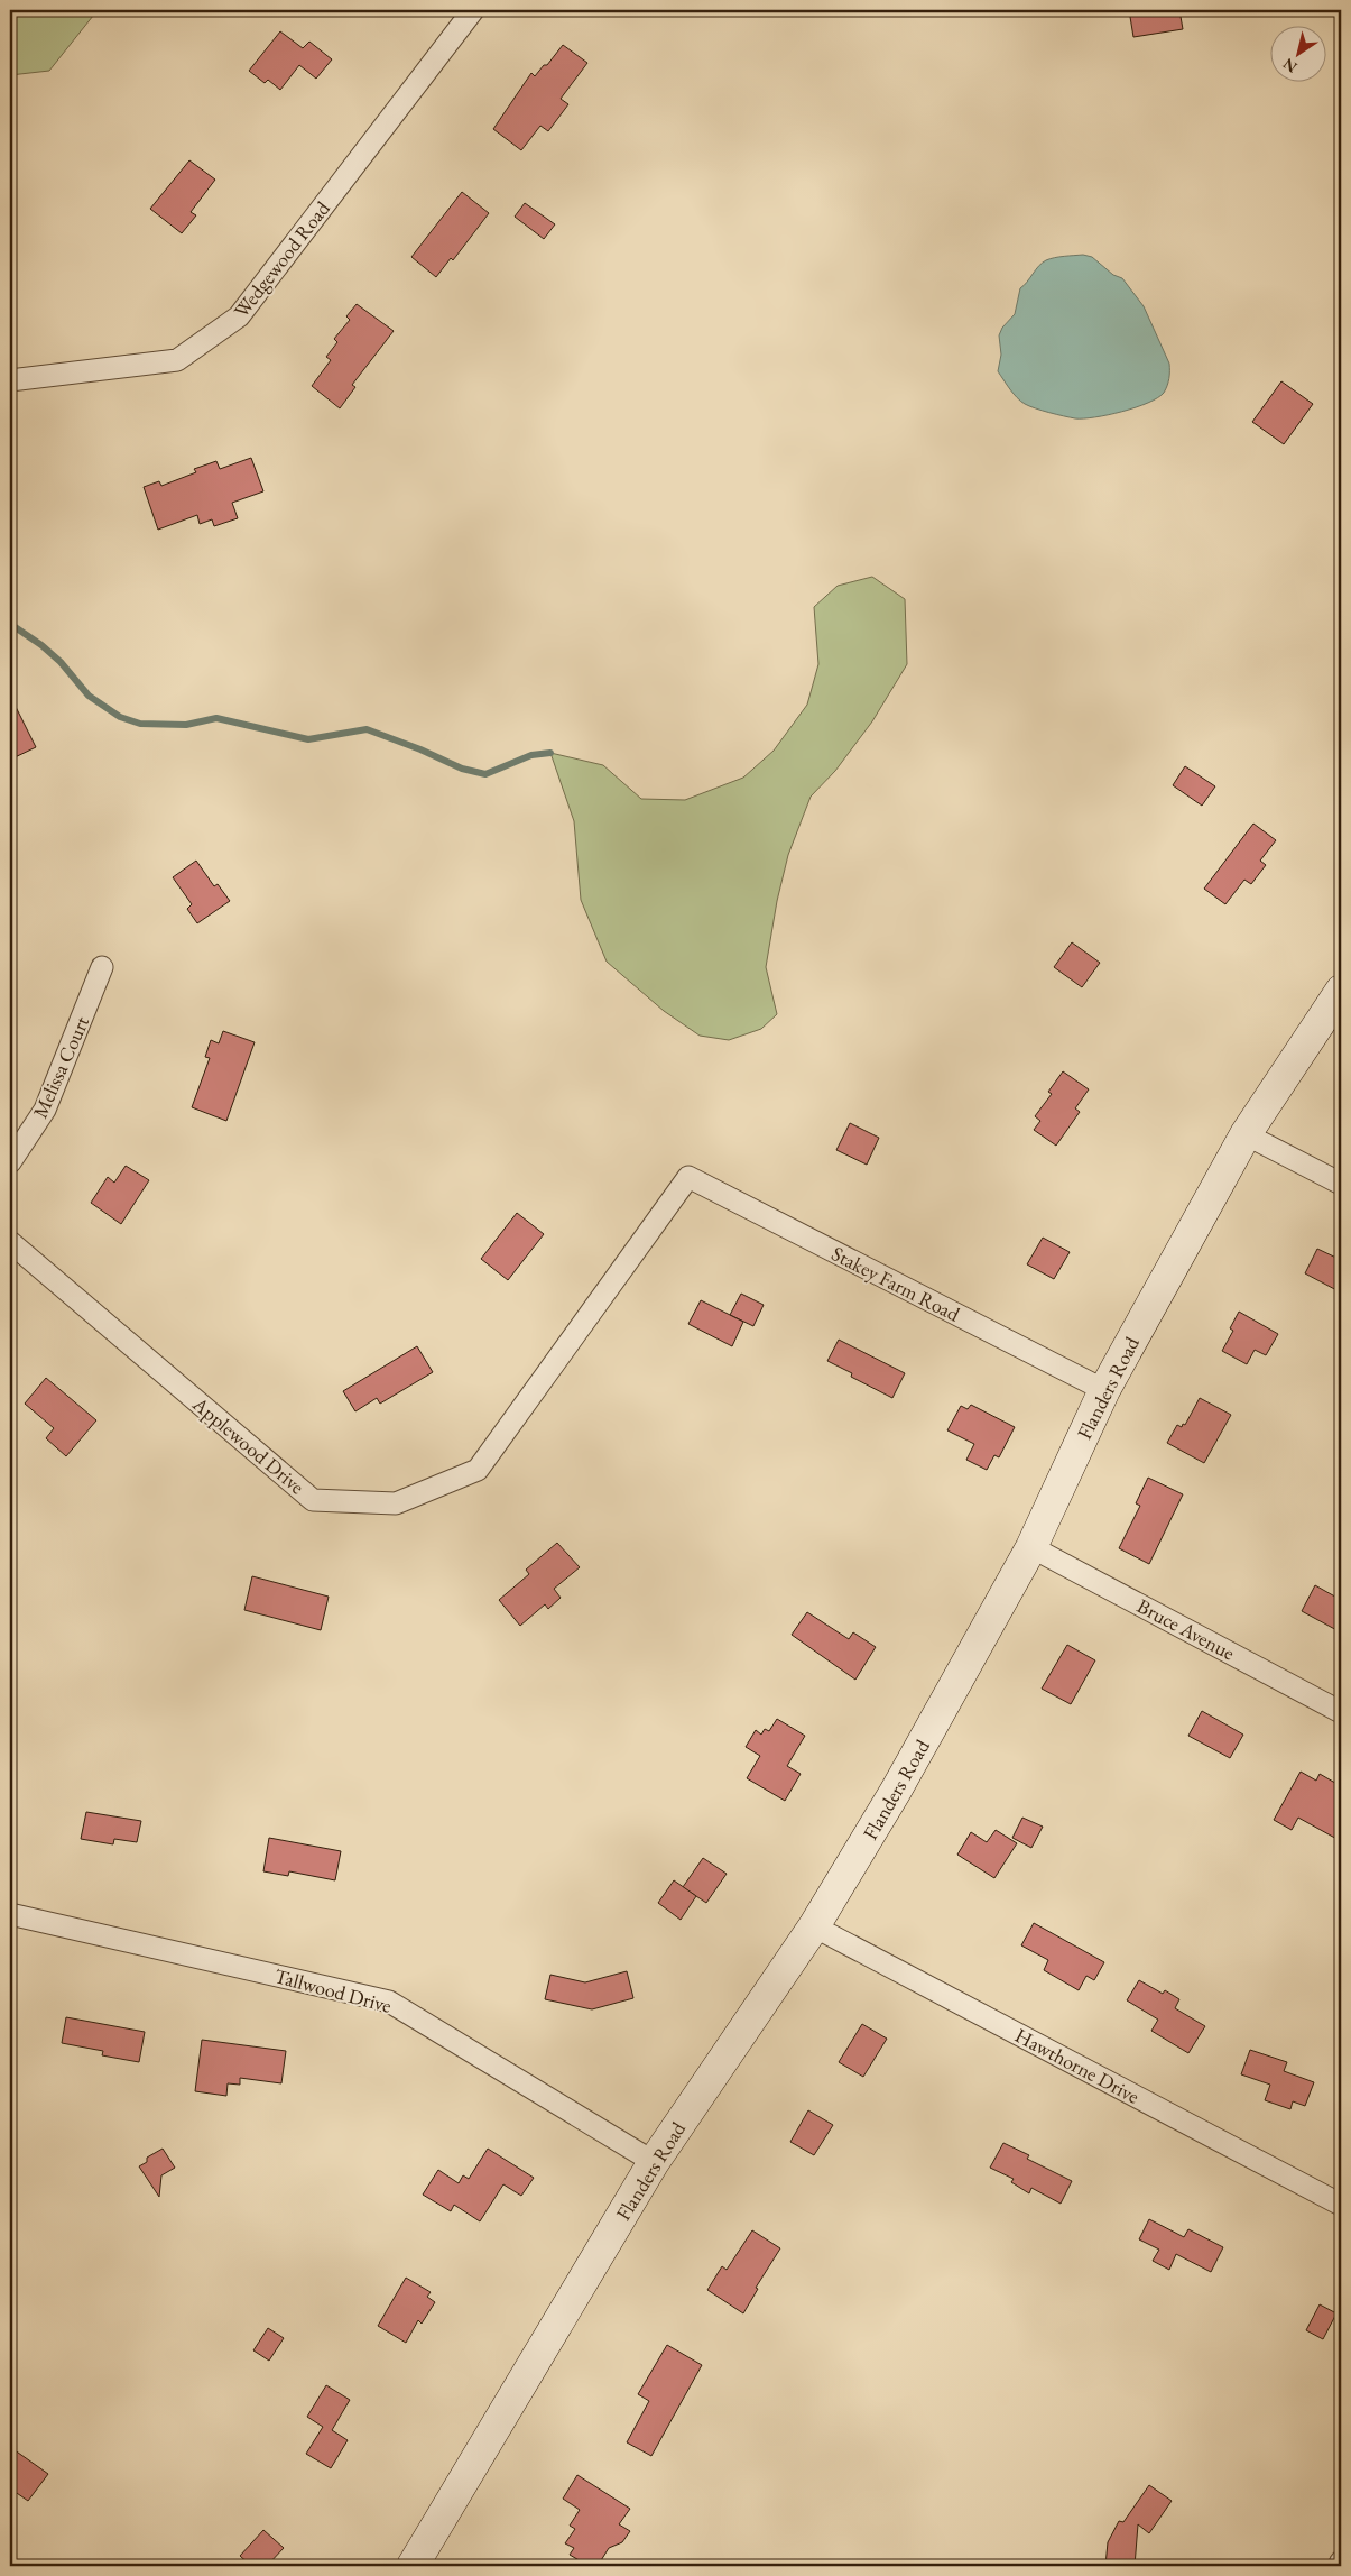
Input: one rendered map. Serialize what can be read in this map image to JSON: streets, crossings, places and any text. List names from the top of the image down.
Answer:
{
  "streets": {
    "street": [
      "Wedgewood Road",
      "Melissa Court",
      "Stakey Farm Road",
      "Flanders Road",
      "Applewood Drive",
      "Bruce Avenue",
      "Tallwood Drive",
      "Hawthorne Drive"
    ]
  },
  "crossings": [
    ["Stakey Farm Road", "Flanders Road"],
    ["Stakey Farm Road", "Applewood Drive"],
    ["Flanders Road", "Bruce Avenue"],
    ["Flanders Road", "Tallwood Drive"],
    ["Flanders Road", "Hawthorne Drive"]
  ],
  "north": "bottom left"
}
